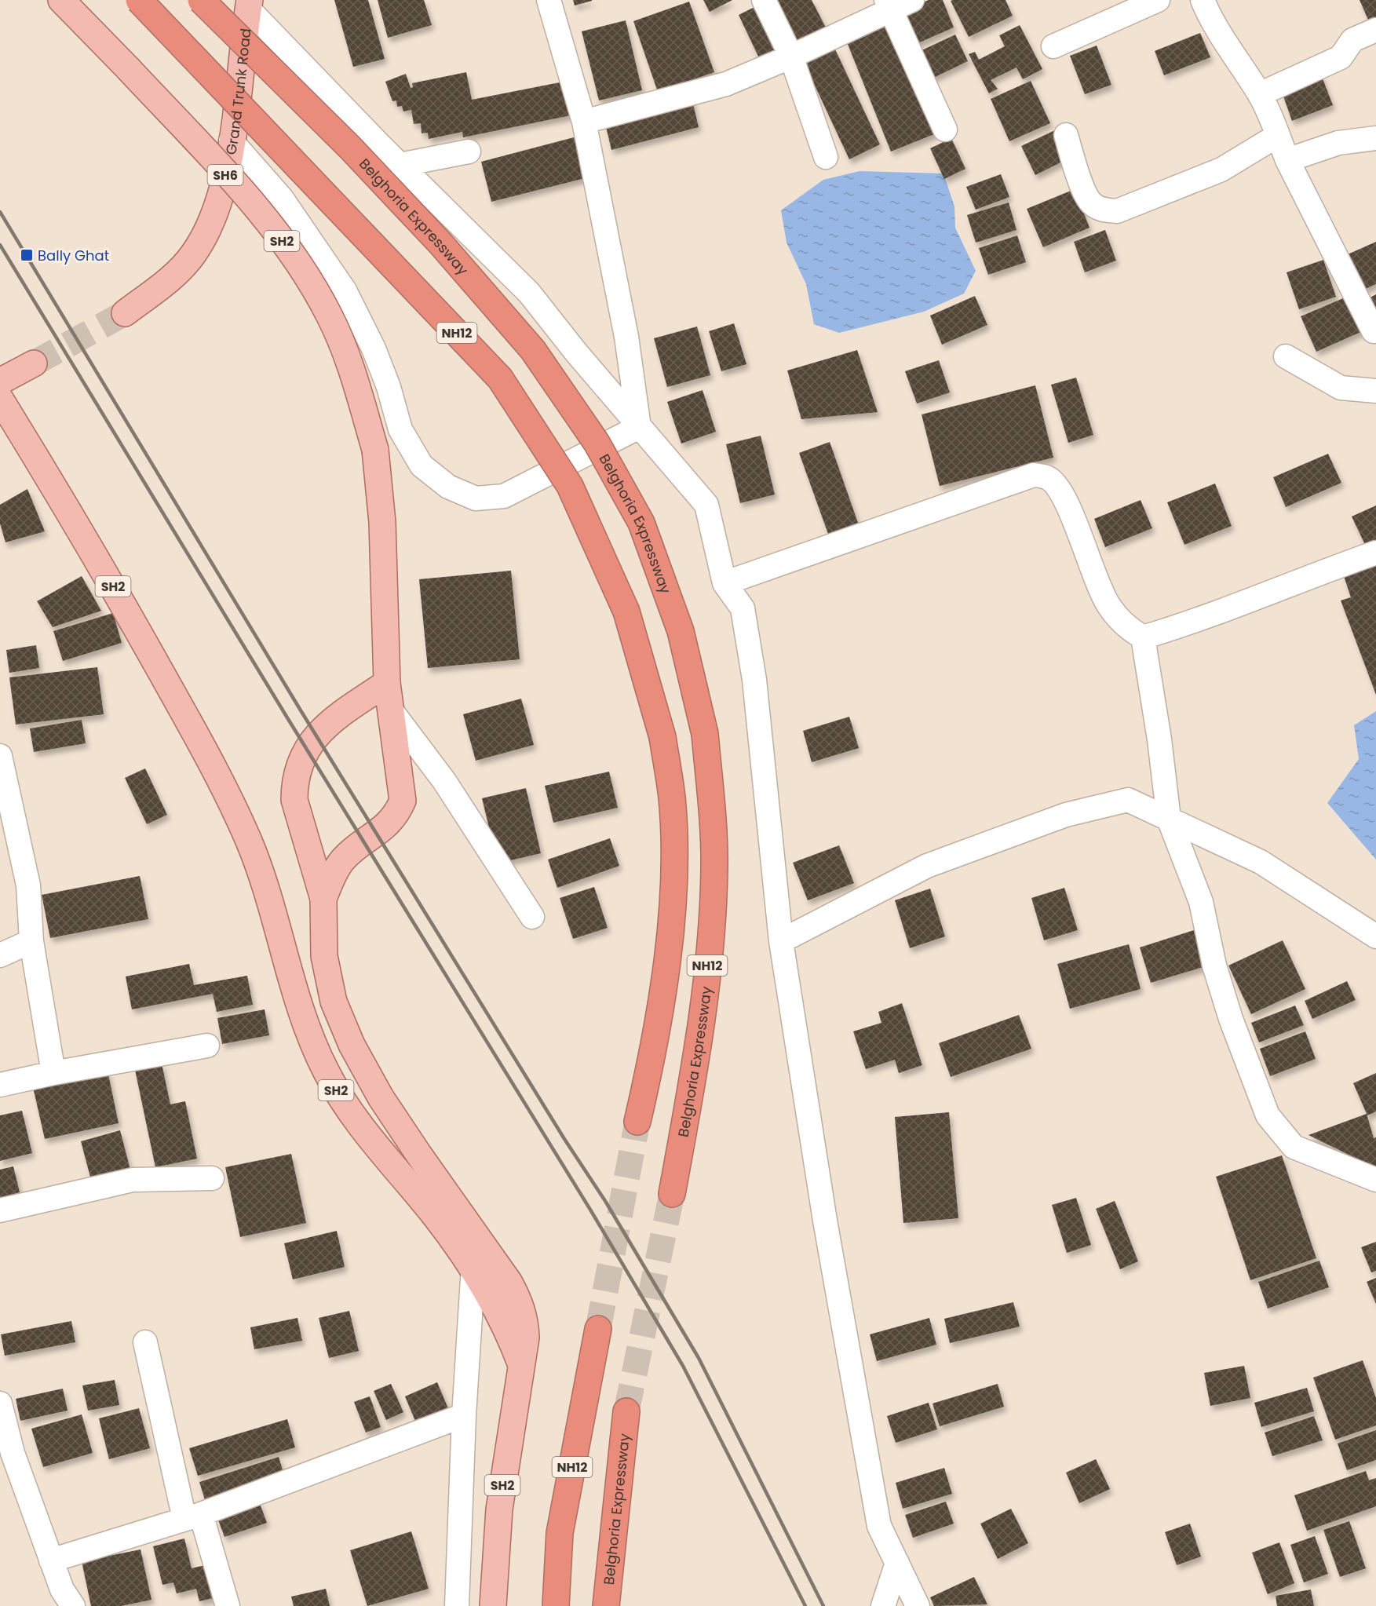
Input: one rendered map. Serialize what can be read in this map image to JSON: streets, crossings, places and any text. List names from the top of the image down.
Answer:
{
  "streets": {
    "highway": ["Belghoria Expressway", "NH12"],
    "main road": ["Grand Trunk Road", "SH6", "SH2"]
  },
  "places": {
    "transit": ["Bally Ghat"]
  }
}
